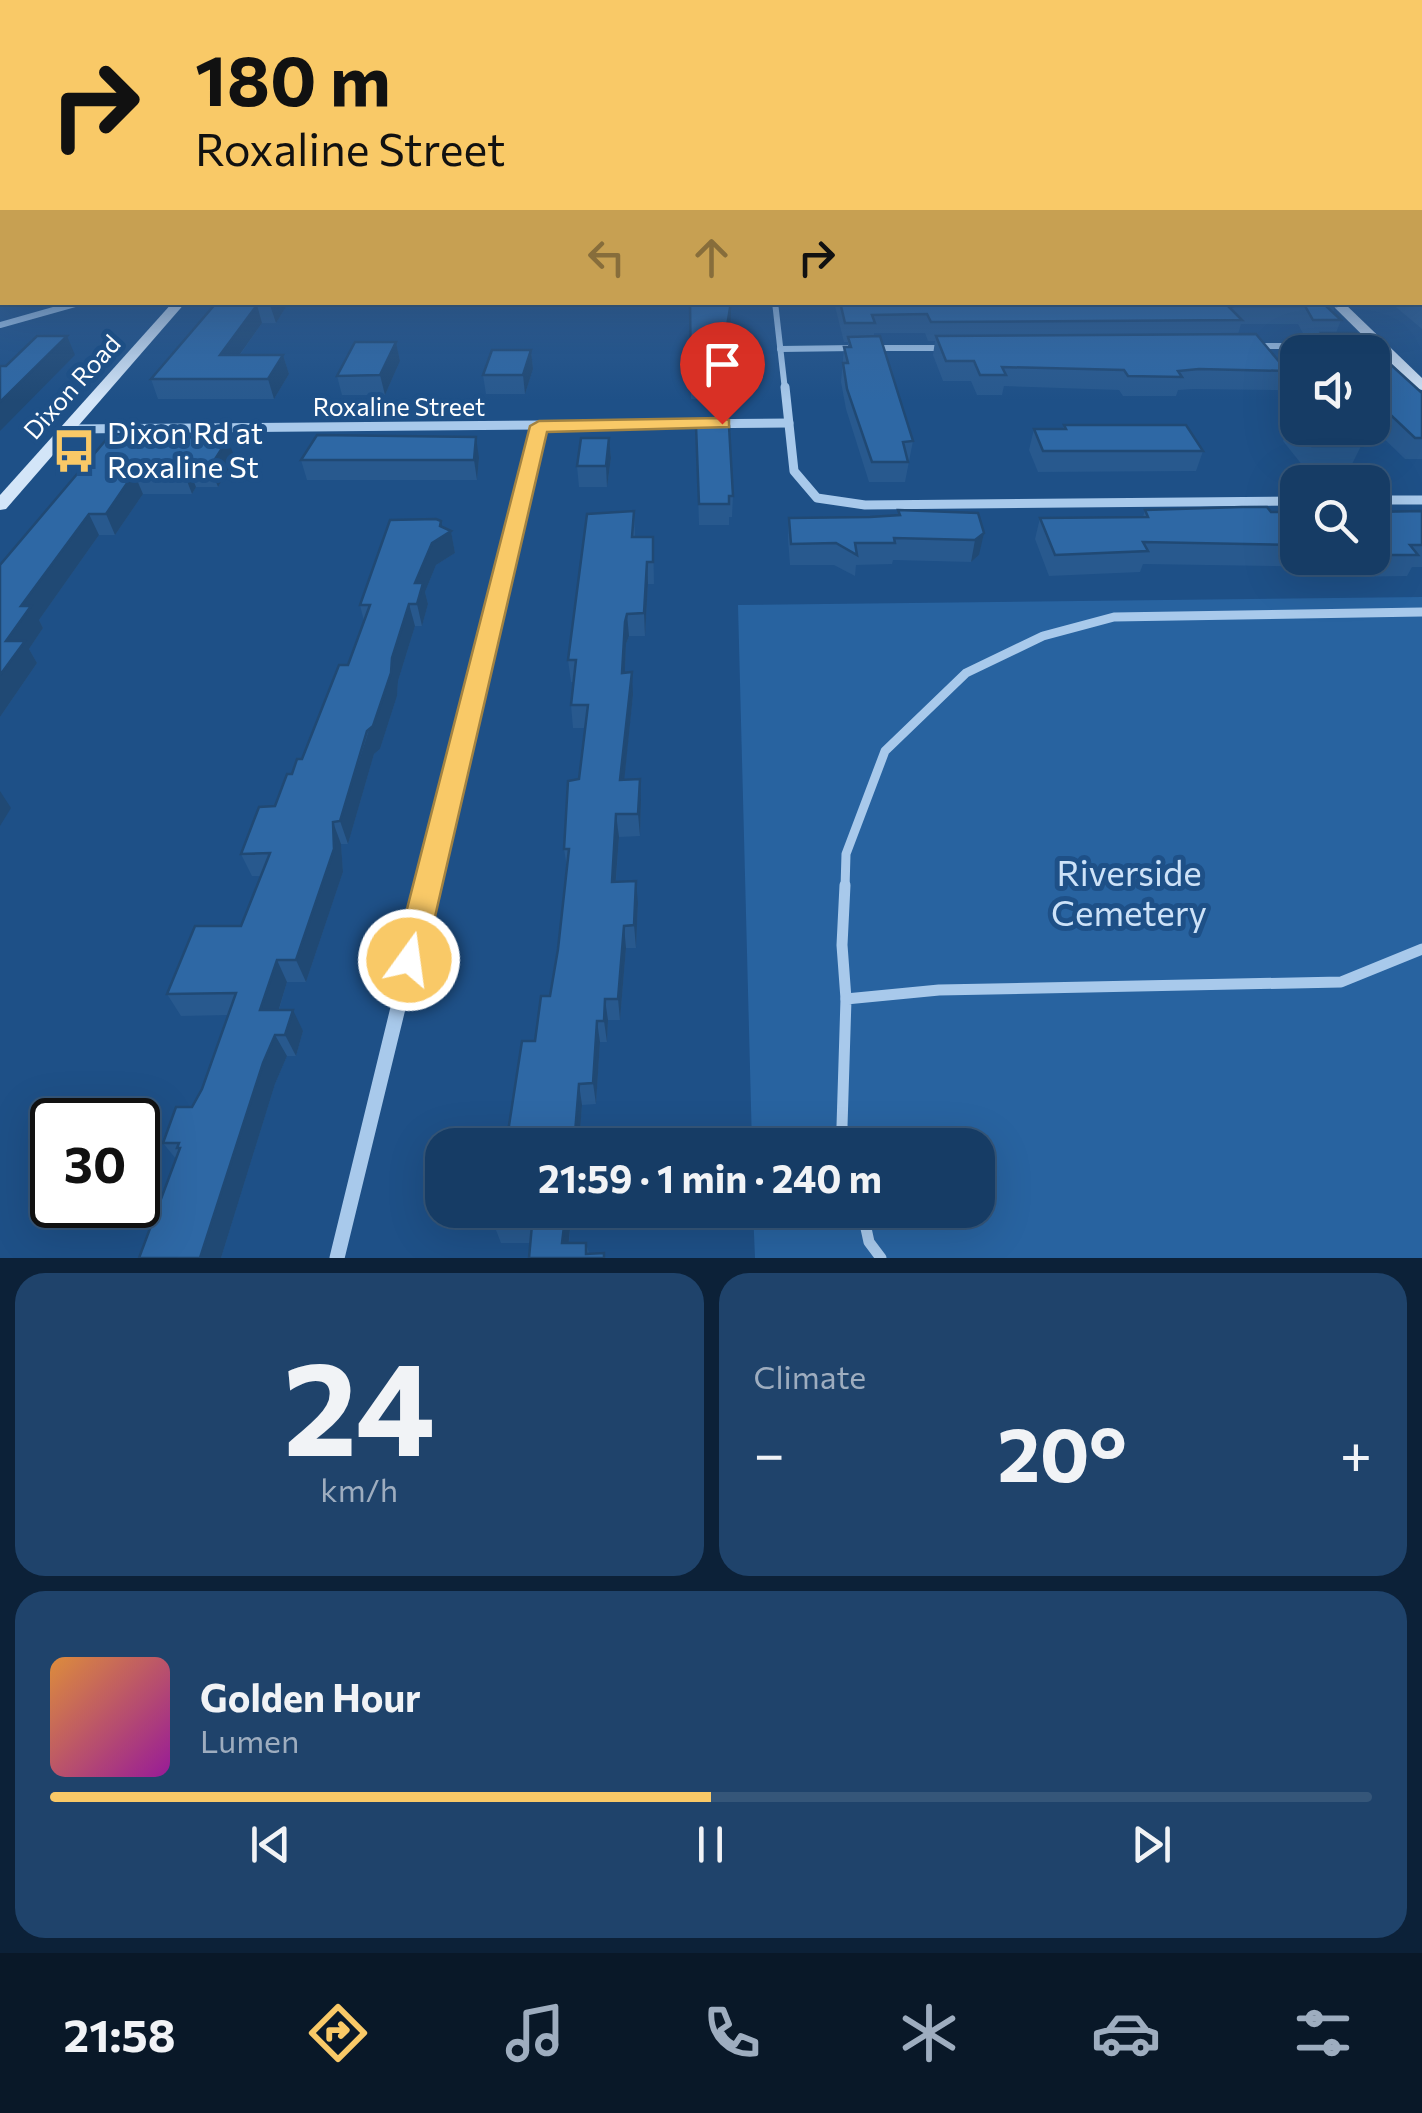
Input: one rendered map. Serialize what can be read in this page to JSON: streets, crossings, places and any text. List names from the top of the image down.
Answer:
{
  "streets": {
    "main road": ["Dixon Road"],
    "street": ["Roxaline Street"]
  },
  "crossings": [
    ["Dixon Road", "Roxaline Street"]
  ],
  "parks": ["Riverside Cemetery"],
  "places": {
    "bus stop": ["Dixon Rd at Roxaline St"]
  },
  "page": {
    "turn": ["180 m", "Roxaline Street"],
    "limit": "30",
    "trip": "21:59 · 1 min · 240 m",
    "tile": [
      ["24", "km/h"],
      "Climate"
    ],
    "heat": ["−", "20°", "+"],
    "song": ["Golden Hour", "Lumen"],
    "tabs": "21:58"
  }
}
